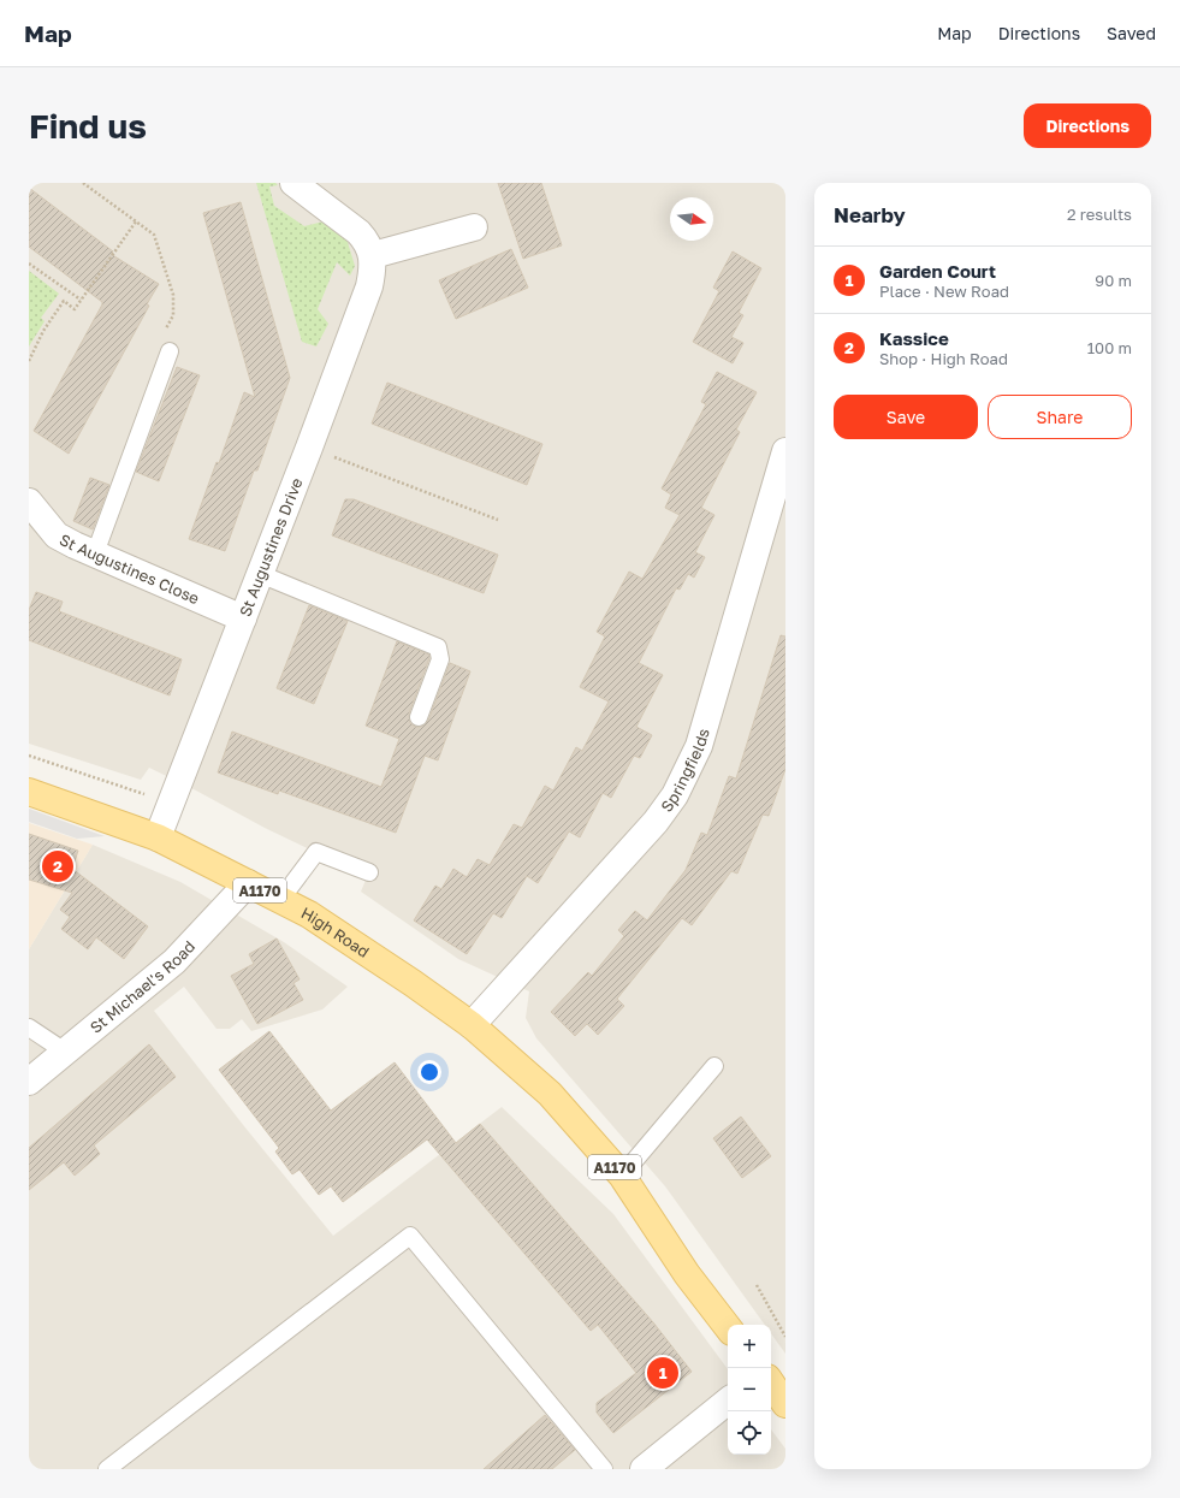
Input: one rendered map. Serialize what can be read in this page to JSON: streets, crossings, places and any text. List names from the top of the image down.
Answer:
{
  "streets": {
    "main road": ["A1170", "High Road"],
    "street": [
      "St Augustines Drive",
      "St Augustines Close",
      "Springfields",
      "St Michael's Road"
    ]
  },
  "crossings": [
    ["St Augustines Drive", "St Augustines Close"],
    ["St Augustines Drive", "High Road"],
    ["Springfields", "A1170"],
    ["Springfields", "High Road"],
    ["A1170", "High Road"],
    ["High Road", "St Michael's Road"]
  ],
  "north": "right",
  "page": {
    "header": "Map",
    "nav": ["Map", "Directions", "Saved"],
    "buttons": [
      "Directions",
      ["Save", "Share"]
    ],
    "title": "Find us",
    "heading": ["Nearby", "2 results"],
    "list": [
      {
        "mark": "1",
        "name": "Garden Court",
        "note": "Place · New Road",
        "value": "90 m"
      },
      {
        "mark": "2",
        "name": "Kassice",
        "note": "Shop · High Road",
        "value": "100 m"
      }
    ],
    "pins": ["2", "1"],
    "map_buttons": ["+", "−"]
  }
}
